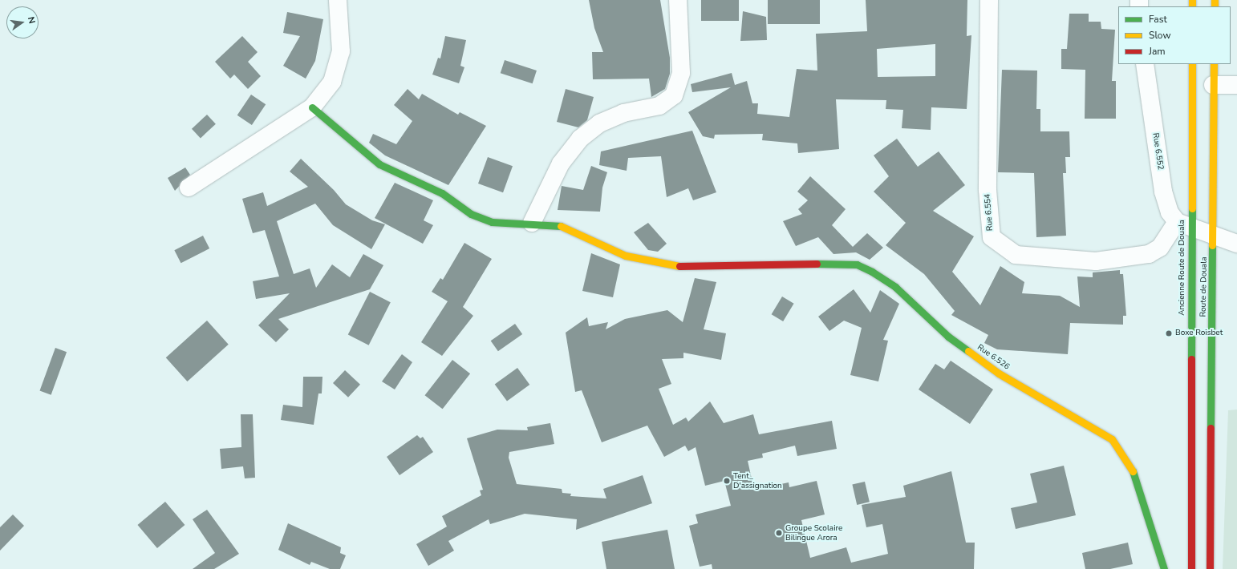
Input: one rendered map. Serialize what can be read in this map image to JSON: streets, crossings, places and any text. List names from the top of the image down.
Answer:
{
  "streets": {
    "main road": ["Ancienne Route de Douala", "Route de Douala", "Rue 6.526"],
    "street": ["Rue 6.552", "Rue 6.554"]
  },
  "crossings": [
    ["Rue 6.552", "Rue 6.554"],
    ["Rue 6.552", "Ancienne Route de Douala"],
    ["Rue 6.554", "Ancienne Route de Douala"]
  ],
  "places": ["Boxe Roisbet", "Tent_ D'assignation", "Groupe Scolaire Bilingue Arora"],
  "legend": ["Fast", "Slow", "Jam"],
  "north": "right"
}
